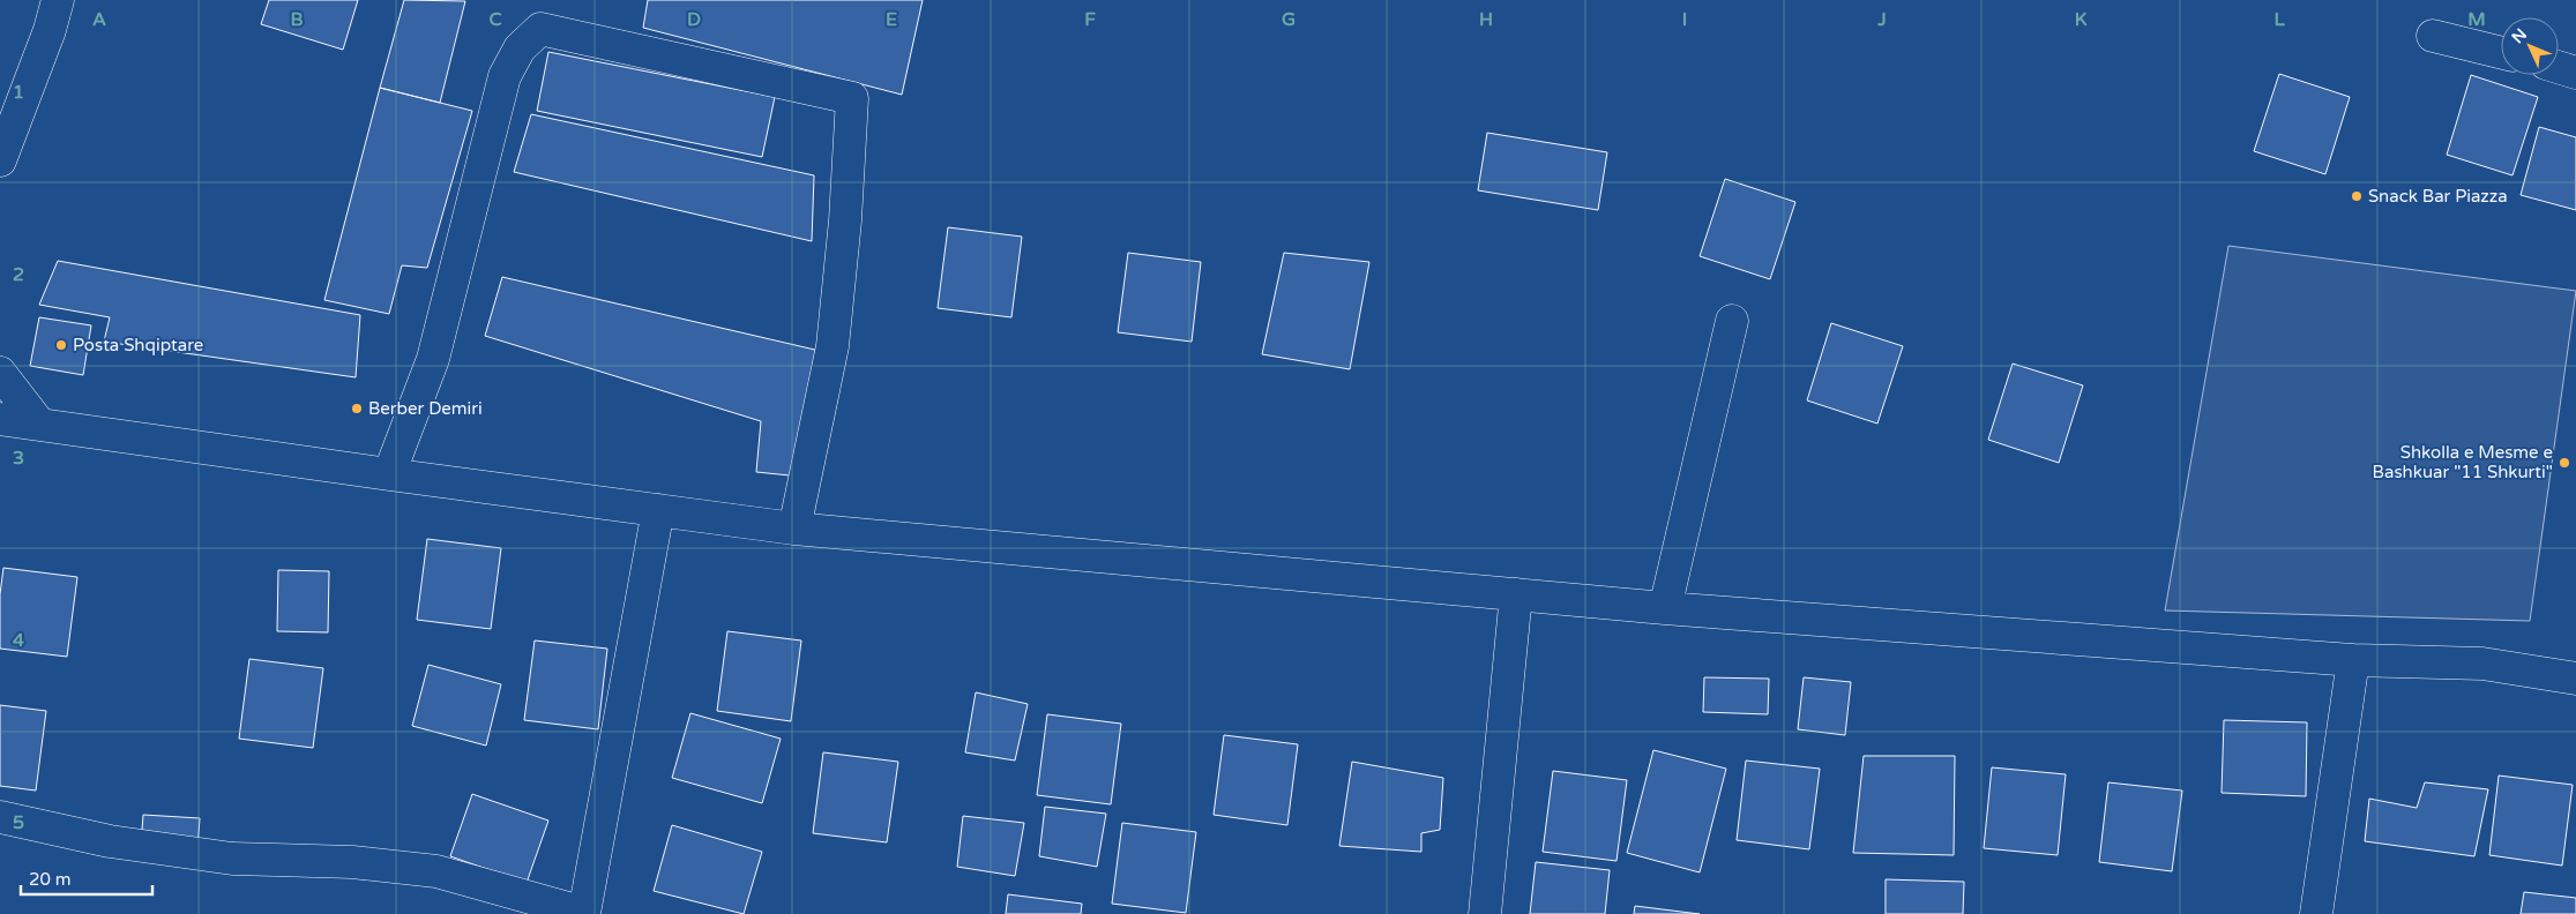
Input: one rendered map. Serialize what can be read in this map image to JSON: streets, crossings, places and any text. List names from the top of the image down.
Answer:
{
  "places": [
    "Snack Bar Piazza",
    "Posta Shqiptare",
    "Berber Demiri",
    "Shkolla e Mesme e Bashkuar \"11 Shkurti\""
  ],
  "scale_bar": "20 m",
  "north": "top left",
  "grid": {
    "columns": [
      "A",
      "B",
      "C",
      "D",
      "E",
      "F",
      "G",
      "H",
      "I",
      "J",
      "K",
      "L",
      "M"
    ],
    "rows": [
      "1",
      "2",
      "3",
      "4",
      "5"
    ]
  }
}
